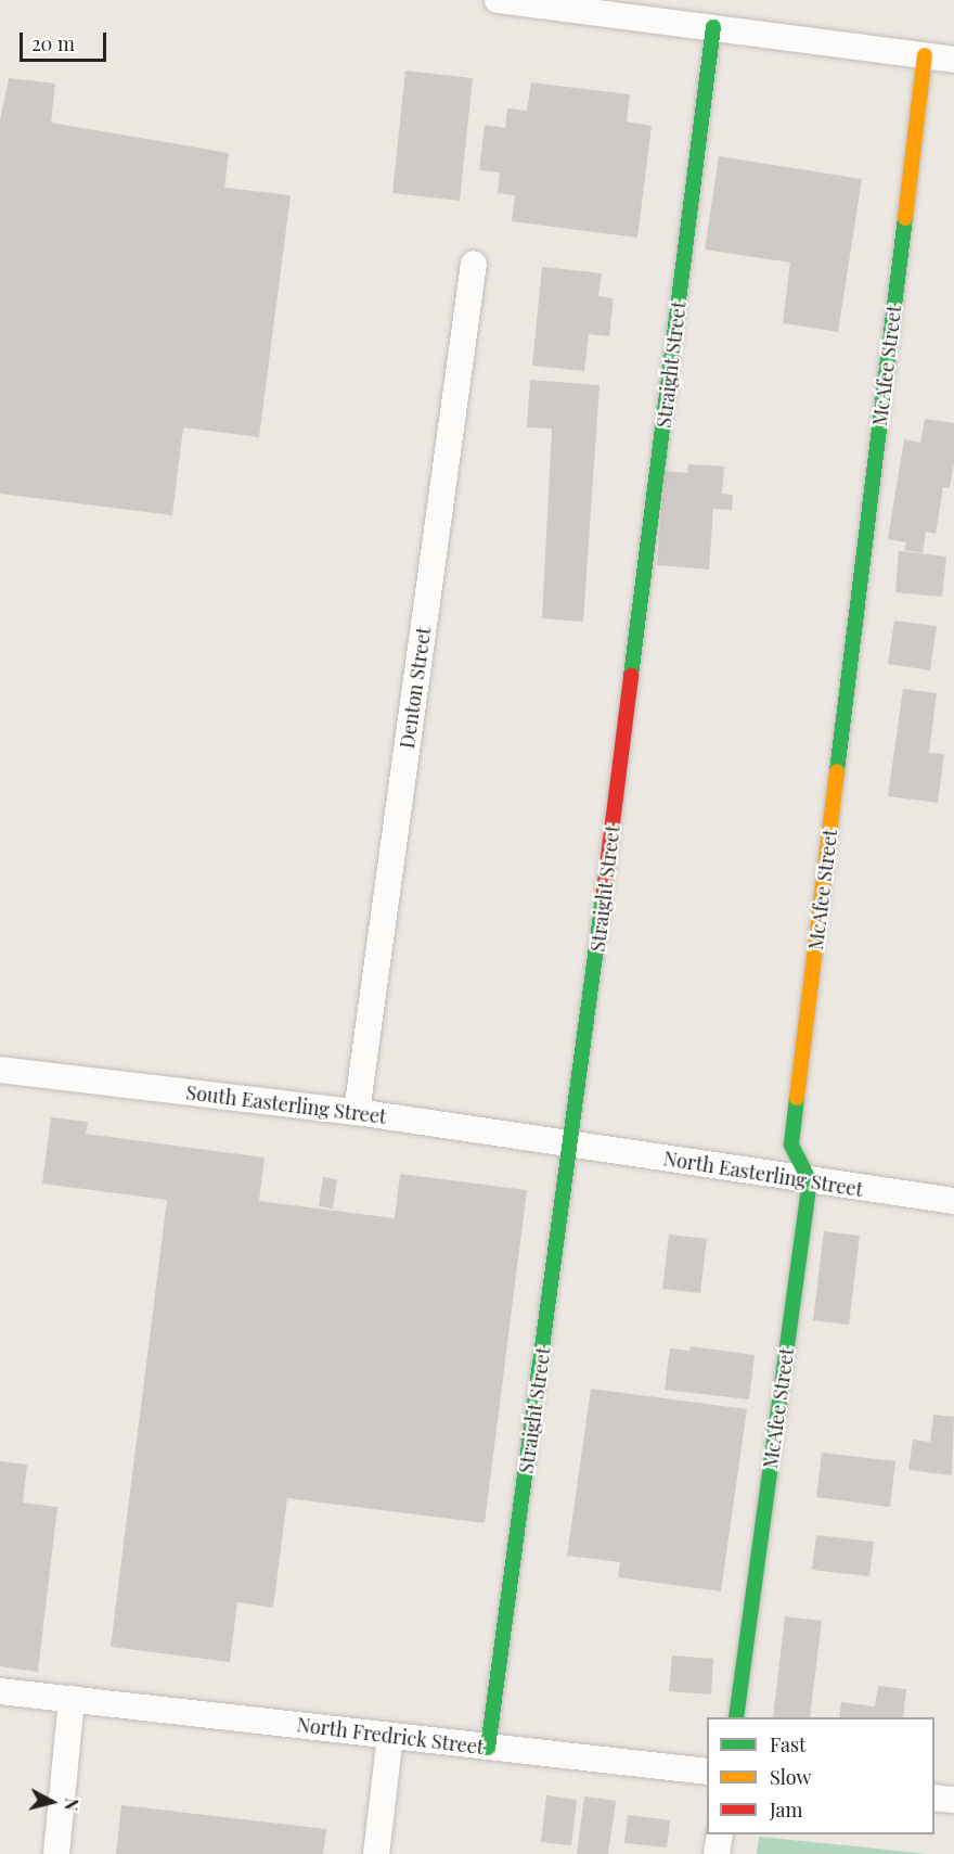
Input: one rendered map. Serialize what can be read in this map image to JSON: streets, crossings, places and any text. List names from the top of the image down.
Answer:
{
  "streets": {
    "street": [
      "Straight Street",
      "McAfee Street",
      "Denton Street",
      "South Easterling Street",
      "North Easterling Street",
      "North Fredrick Street"
    ]
  },
  "crossings": [
    ["Straight Street", "South Easterling Street"],
    ["Straight Street", "North Easterling Street"],
    ["Straight Street", "North Fredrick Street"],
    ["McAfee Street", "North Easterling Street"],
    ["Denton Street", "South Easterling Street"],
    ["South Easterling Street", "North Easterling Street"]
  ],
  "legend": ["Fast", "Slow", "Jam"],
  "scale_bar": "20 m",
  "north": "right"
}
